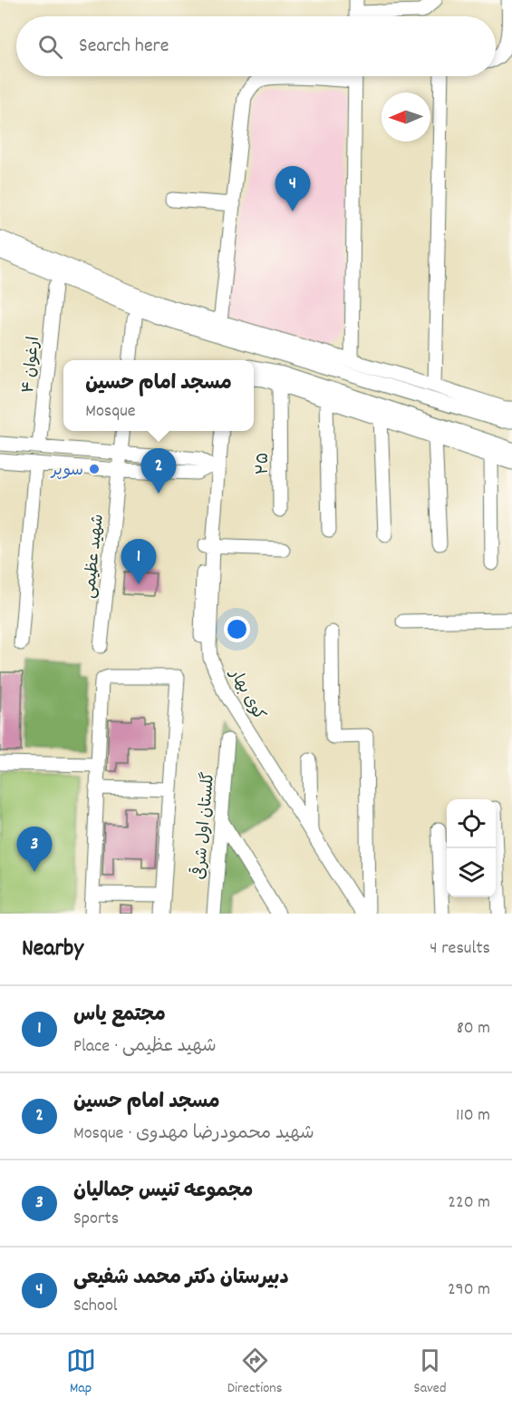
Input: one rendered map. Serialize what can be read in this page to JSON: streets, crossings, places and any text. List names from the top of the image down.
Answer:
{
  "streets": {
    "street": [
      "ارغوان ۴",
      "۲۵",
      "شهید عظیمی",
      "کوی بهار",
      "گلستان اول شرقی"
    ]
  },
  "places": ["سوپر"],
  "north": "left",
  "page": {
    "search": "Search here",
    "pins": [
      "4",
      "2",
      "1",
      "3"
    ],
    "popup": ["مسجد امام حسین", "Mosque"],
    "heading": ["Nearby", "4 results"],
    "list": [
      {
        "mark": "1",
        "name": "مجتمع یاس",
        "note": "Place · شهید عظیمی",
        "value": "80 m"
      },
      {
        "mark": "2",
        "name": "مسجد امام حسین",
        "note": "Mosque · شهید محمودرضا مهدوی",
        "value": "110 m"
      },
      {
        "mark": "3",
        "name": "مجموعه تنیس جمالیان",
        "note": "Sports",
        "value": "220 m"
      },
      {
        "mark": "4",
        "name": "دبیرستان دکتر محمد شفیعی",
        "note": "School",
        "value": "290 m"
      }
    ],
    "nav": ["Map", "Directions", "Saved"]
  }
}
